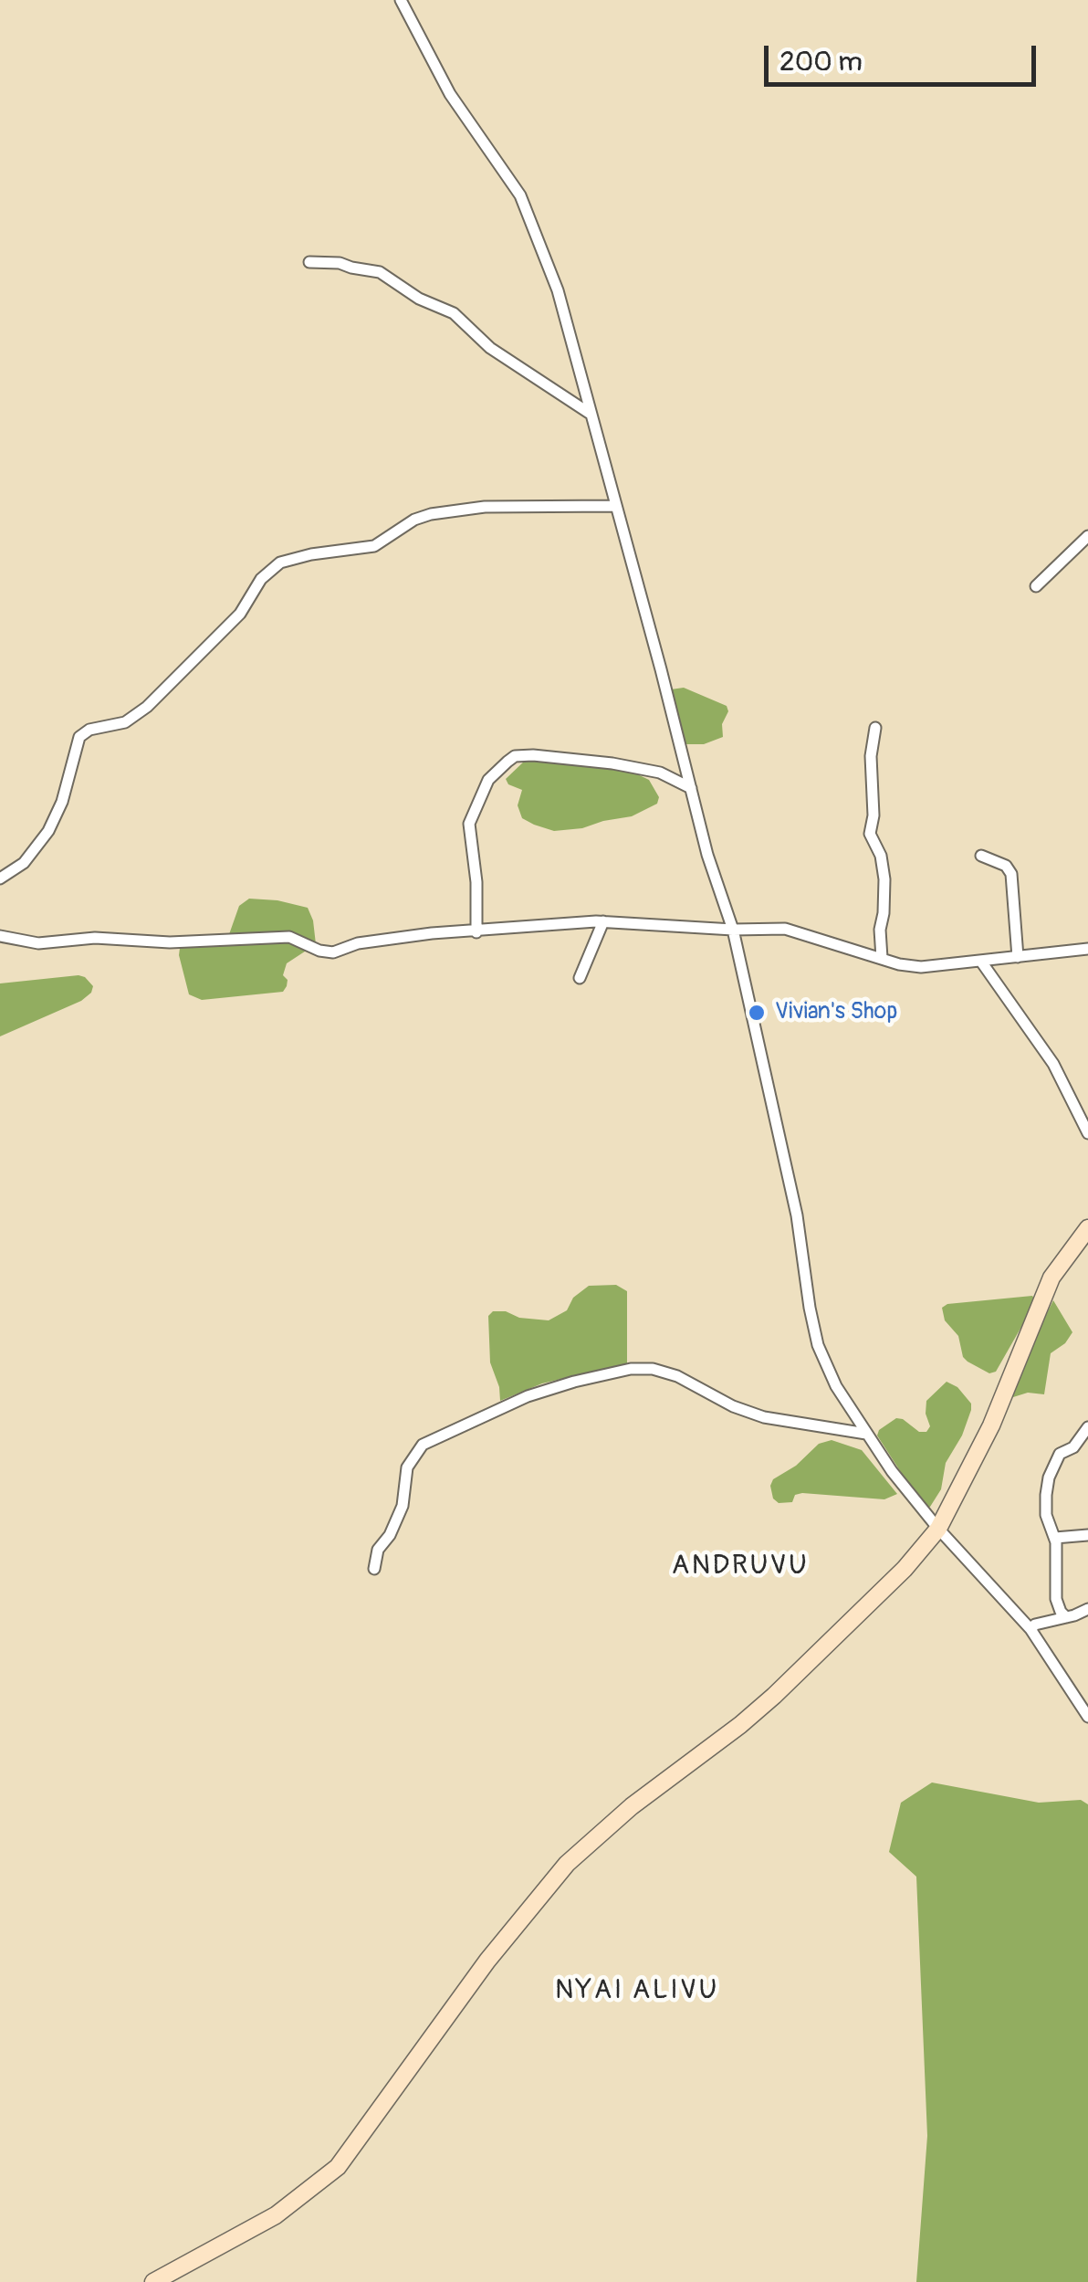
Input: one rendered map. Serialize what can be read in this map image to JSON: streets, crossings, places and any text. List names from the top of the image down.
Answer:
{
  "districts": ["ANDRUVU", "NYAI ALIVU"],
  "places": ["Vivian's Shop"],
  "scale_bar": "200 m"
}
